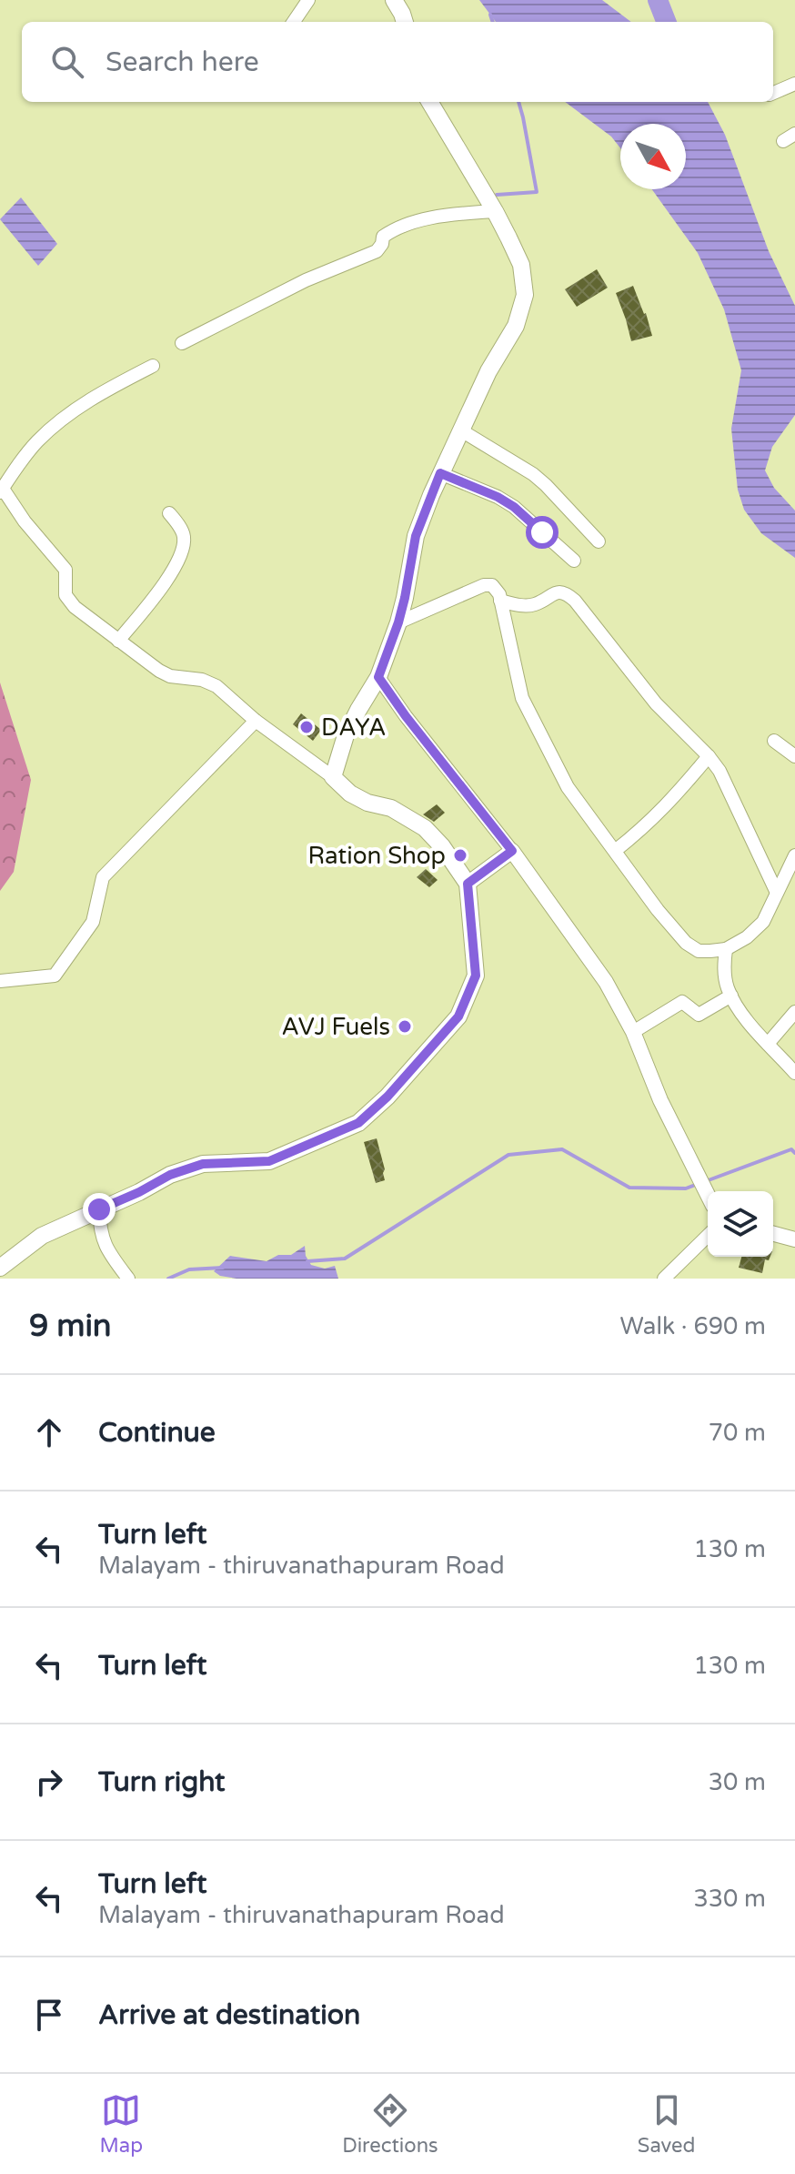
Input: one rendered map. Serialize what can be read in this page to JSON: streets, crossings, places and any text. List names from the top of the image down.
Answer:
{
  "places": ["DAYA", "Ration Shop", "AVJ Fuels"],
  "north": "bottom right",
  "page": {
    "search": "Search here",
    "heading": ["9 min", "Walk · 690 m"],
    "list": [
      ["Continue", "70 m"],
      ["Turn left", "Malayam - thiruvanathapuram Road", "130 m"],
      ["Turn left", "130 m"],
      ["Turn right", "30 m"],
      ["Turn left", "Malayam - thiruvanathapuram Road", "330 m"],
      "Arrive at destination"
    ],
    "nav": ["Map", "Directions", "Saved"]
  }
}
